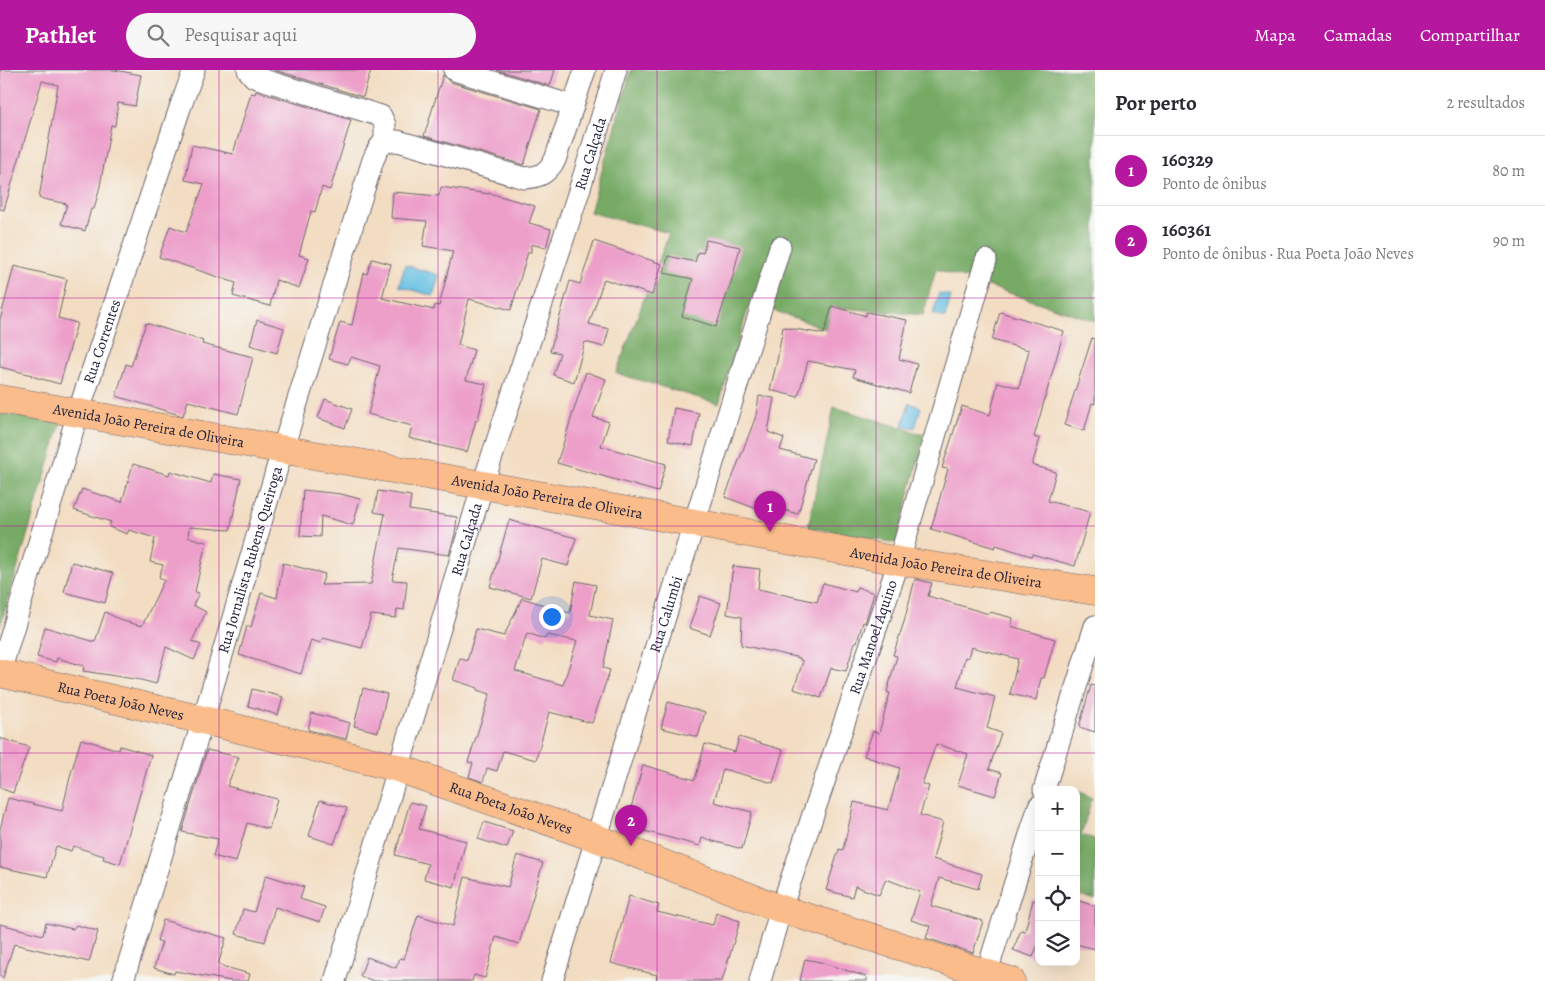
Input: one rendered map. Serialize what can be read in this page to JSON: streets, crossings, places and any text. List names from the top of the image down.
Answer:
{
  "streets": {
    "main road": ["Avenida João Pereira de Oliveira", "Rua Poeta João Neves"],
    "street": [
      "Rua Calçada",
      "Rua Correntes",
      "Rua Jornalista Rubens Queiroga",
      "Rua Calumbi",
      "Rua Manoel Aquino"
    ]
  },
  "crossings": [
    ["Rua Calçada", "Avenida João Pereira de Oliveira"],
    ["Rua Calçada", "Rua Poeta João Neves"],
    ["Rua Correntes", "Avenida João Pereira de Oliveira"],
    ["Rua Correntes", "Rua Poeta João Neves"],
    ["Avenida João Pereira de Oliveira", "Rua Jornalista Rubens Queiroga"],
    ["Avenida João Pereira de Oliveira", "Rua Calumbi"],
    ["Avenida João Pereira de Oliveira", "Rua Manoel Aquino"],
    ["Rua Jornalista Rubens Queiroga", "Rua Poeta João Neves"],
    ["Rua Calumbi", "Rua Poeta João Neves"],
    ["Rua Manoel Aquino", "Rua Poeta João Neves"]
  ],
  "page": {
    "header": "Pathlet",
    "search": "Pesquisar aqui",
    "nav": ["Mapa", "Camadas", "Compartilhar"],
    "heading": ["Por perto", "2 resultados"],
    "list": [
      {
        "mark": "1",
        "name": "160329",
        "note": "Ponto de ônibus",
        "value": "80 m"
      },
      {
        "mark": "2",
        "name": "160361",
        "note": "Ponto de ônibus · Rua Poeta João Neves",
        "value": "90 m"
      }
    ],
    "pins": ["1", "2"],
    "map_buttons": ["+", "−"]
  }
}
